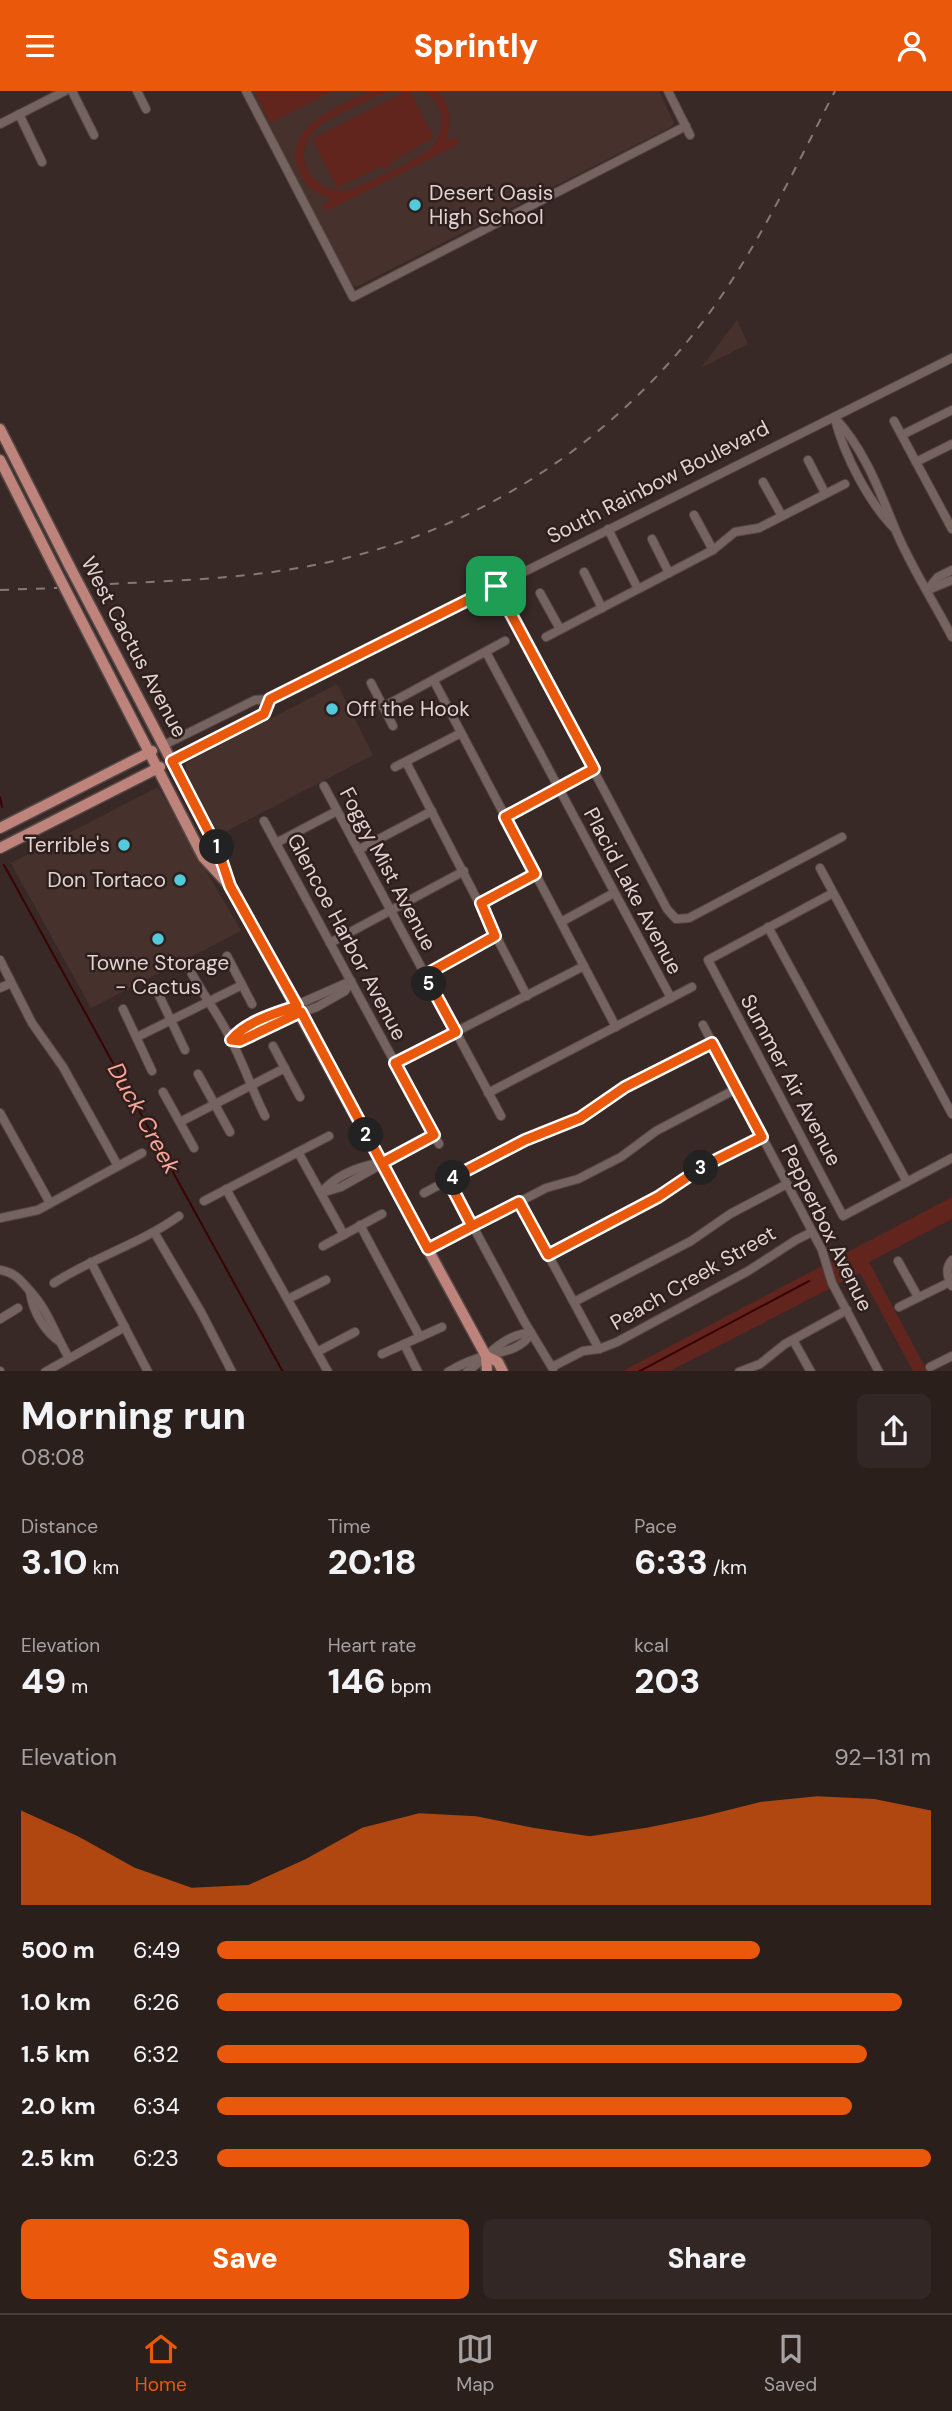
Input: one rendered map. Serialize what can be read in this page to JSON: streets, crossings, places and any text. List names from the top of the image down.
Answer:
{
  "streets": {
    "main road": ["South Rainbow Boulevard", "West Cactus Avenue"],
    "street": [
      "Foggy Mist Avenue",
      "Placid Lake Avenue",
      "Glencoe Harbor Avenue",
      "Summer Air Avenue",
      "Pepperbox Avenue",
      "Peach Creek Street"
    ]
  },
  "crossings": [
    ["South Rainbow Boulevard", "West Cactus Avenue"],
    ["Pepperbox Avenue", "Peach Creek Street"]
  ],
  "water": ["Duck Creek"],
  "places": [
    "Desert Oasis High School",
    "Off the Hook",
    "Terrible's",
    "Don Tortaco",
    "Towne Storage - Cactus"
  ],
  "page": {
    "header": "Sprintly",
    "pins": [
      "1",
      "5",
      "2",
      "3",
      "4"
    ],
    "heading": ["Morning run", "08:08"],
    "stats": [
      ["Distance", "3.10 km"],
      ["Time", "20:18"],
      ["Pace", "6:33 /km"],
      ["Elevation", "49 m"],
      ["Heart rate", "146 bpm"],
      ["kcal", "203"]
    ],
    "chart": ["Elevation", "92–131 m"],
    "list": [
      {
        "name": "500 m",
        "note": "6:49"
      },
      {
        "name": "1.0 km",
        "note": "6:26"
      },
      {
        "name": "1.5 km",
        "note": "6:32"
      },
      {
        "name": "2.0 km",
        "note": "6:34"
      },
      {
        "name": "2.5 km",
        "note": "6:23"
      }
    ],
    "buttons": ["Save", "Share"],
    "tabs": ["Home", "Map", "Saved"]
  }
}
